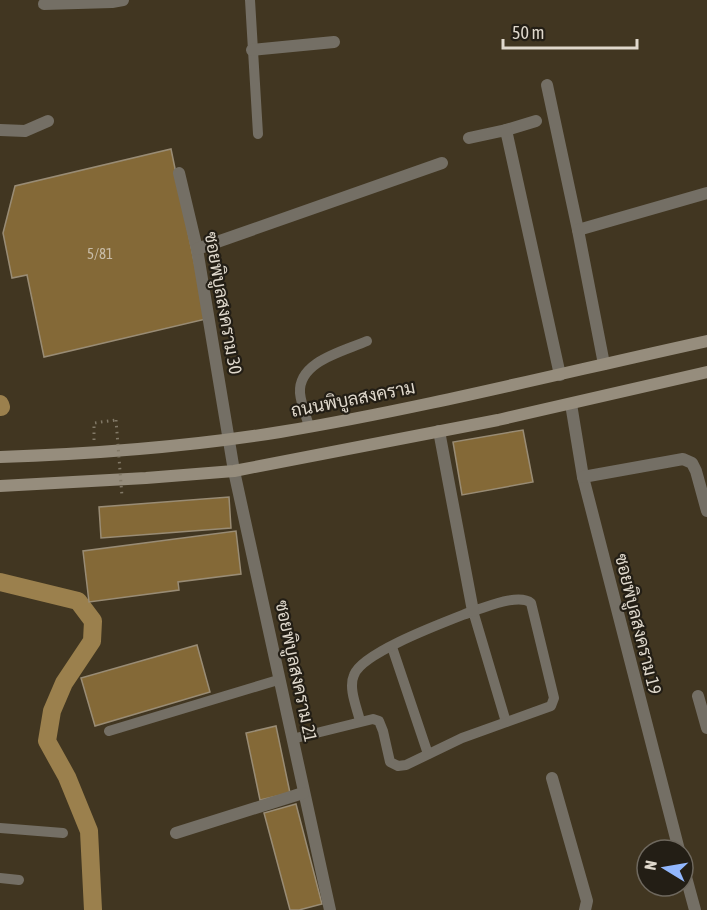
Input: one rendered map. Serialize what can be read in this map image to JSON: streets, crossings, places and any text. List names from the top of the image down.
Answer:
{
  "streets": {
    "main road": ["ถนนพิบูลสงคราม"],
    "street": ["ซอยพิบูลสงคราม 30", "ซอยพิบูลสงคราม 19", "ซอยพิบูลสงคราม 21"]
  },
  "crossings": [
    ["ซอยพิบูลสงคราม 30", "ถนนพิบูลสงคราม"],
    ["ซอยพิบูลสงคราม 30", "ซอยพิบูลสงคราม 21"],
    ["ถนนพิบูลสงคราม", "ซอยพิบูลสงคราม 21"]
  ],
  "house_numbers": ["5/81"],
  "scale_bar": "50 m",
  "north": "left"
}
